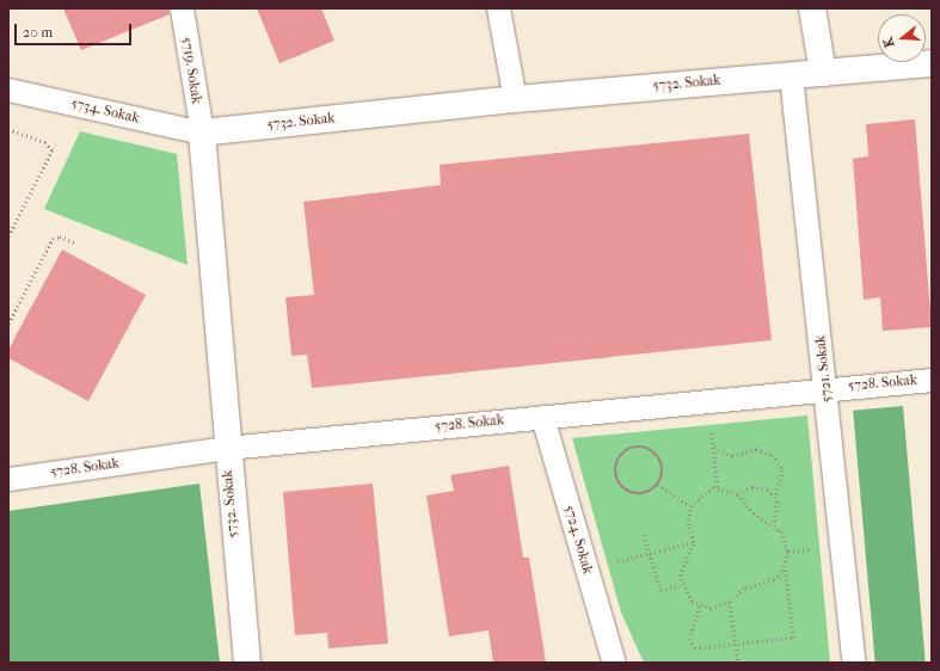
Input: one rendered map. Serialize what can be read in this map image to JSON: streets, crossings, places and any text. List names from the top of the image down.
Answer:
{
  "streets": {
    "street": ["5732. Sokak"],
    "lane": [
      "5719. Sokak",
      "5734. Sokak",
      "5721. Sokak",
      "5728. Sokak",
      "5724. Sokak"
    ]
  },
  "crossings": [
    ["5719. Sokak", "5732. Sokak"],
    ["5719. Sokak", "5734. Sokak"],
    ["5732. Sokak", "5734. Sokak"],
    ["5732. Sokak", "5721. Sokak"],
    ["5732. Sokak", "5728. Sokak"],
    ["5721. Sokak", "5728. Sokak"],
    ["5728. Sokak", "5724. Sokak"]
  ],
  "scale_bar": "20 m",
  "north": "left"
}
